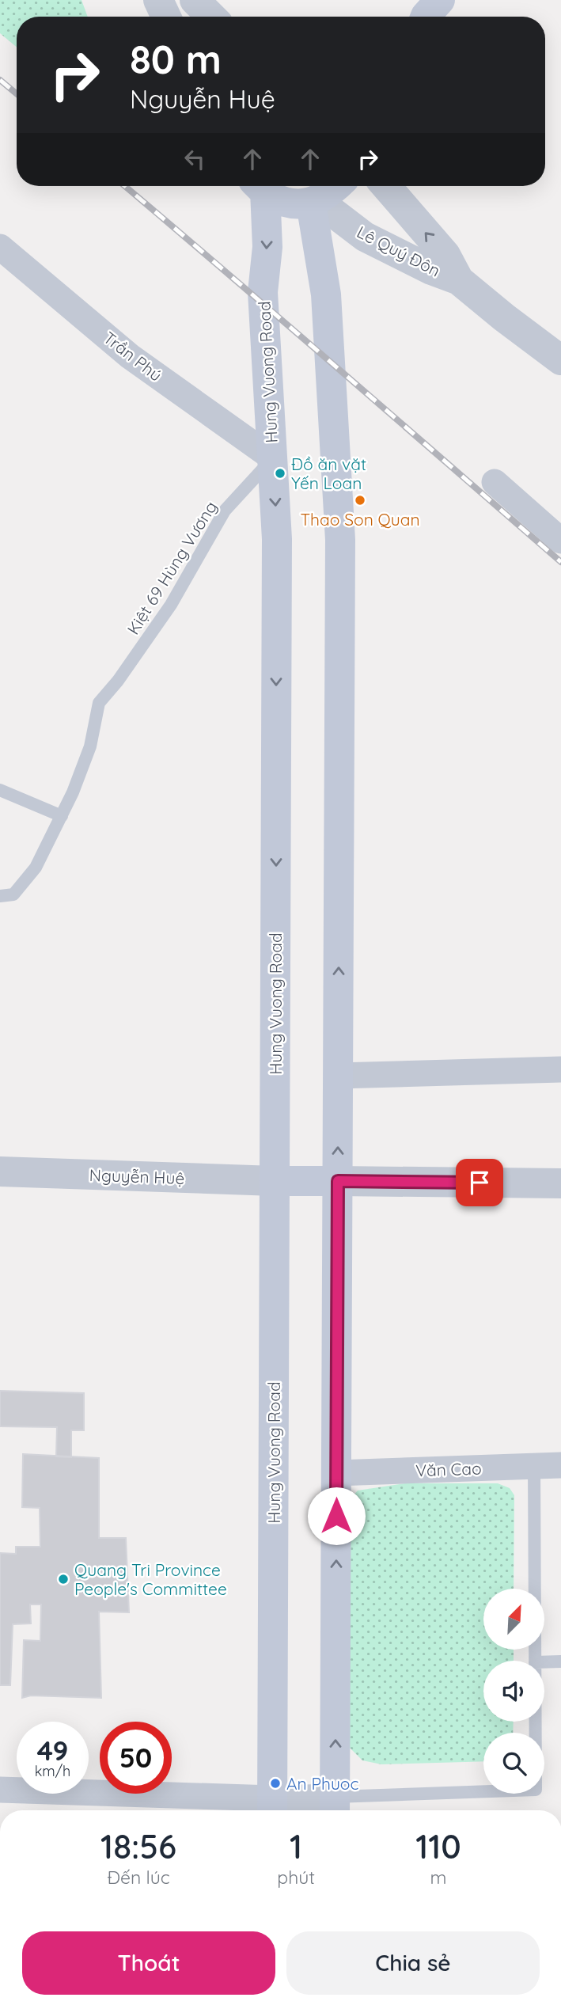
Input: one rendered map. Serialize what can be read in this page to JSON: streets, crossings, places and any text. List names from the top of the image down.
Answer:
{
  "streets": {
    "main road": ["Hung Vuong Road"],
    "street": [
      "Lê Quý Đôn",
      "Trần Phú",
      "Nguyễn Huệ",
      "Văn Cao"
    ],
    "lane": ["Kiệt 69 Hùng Vương"]
  },
  "crossings": [
    ["Trần Phú", "Hung Vuong Road"],
    ["Trần Phú", "Kiệt 69 Hùng Vương"],
    ["Hung Vuong Road", "Kiệt 69 Hùng Vương"],
    ["Hung Vuong Road", "Nguyễn Huệ"]
  ],
  "places": [
    "Đồ ăn vặt Yến Loan",
    "Thao Son Quan",
    "Quang Tri Province People's Committee",
    "An Phuoc"
  ],
  "north": "top right",
  "page": {
    "turn": ["80 m", "Nguyễn Huệ"],
    "speed": "49 km/h",
    "limit": "50",
    "eta": [
      "18:56",
      "Đến lúc",
      "1",
      "phút",
      "110",
      "m"
    ],
    "buttons": ["Thoát", "Chia sẻ"]
  }
}
